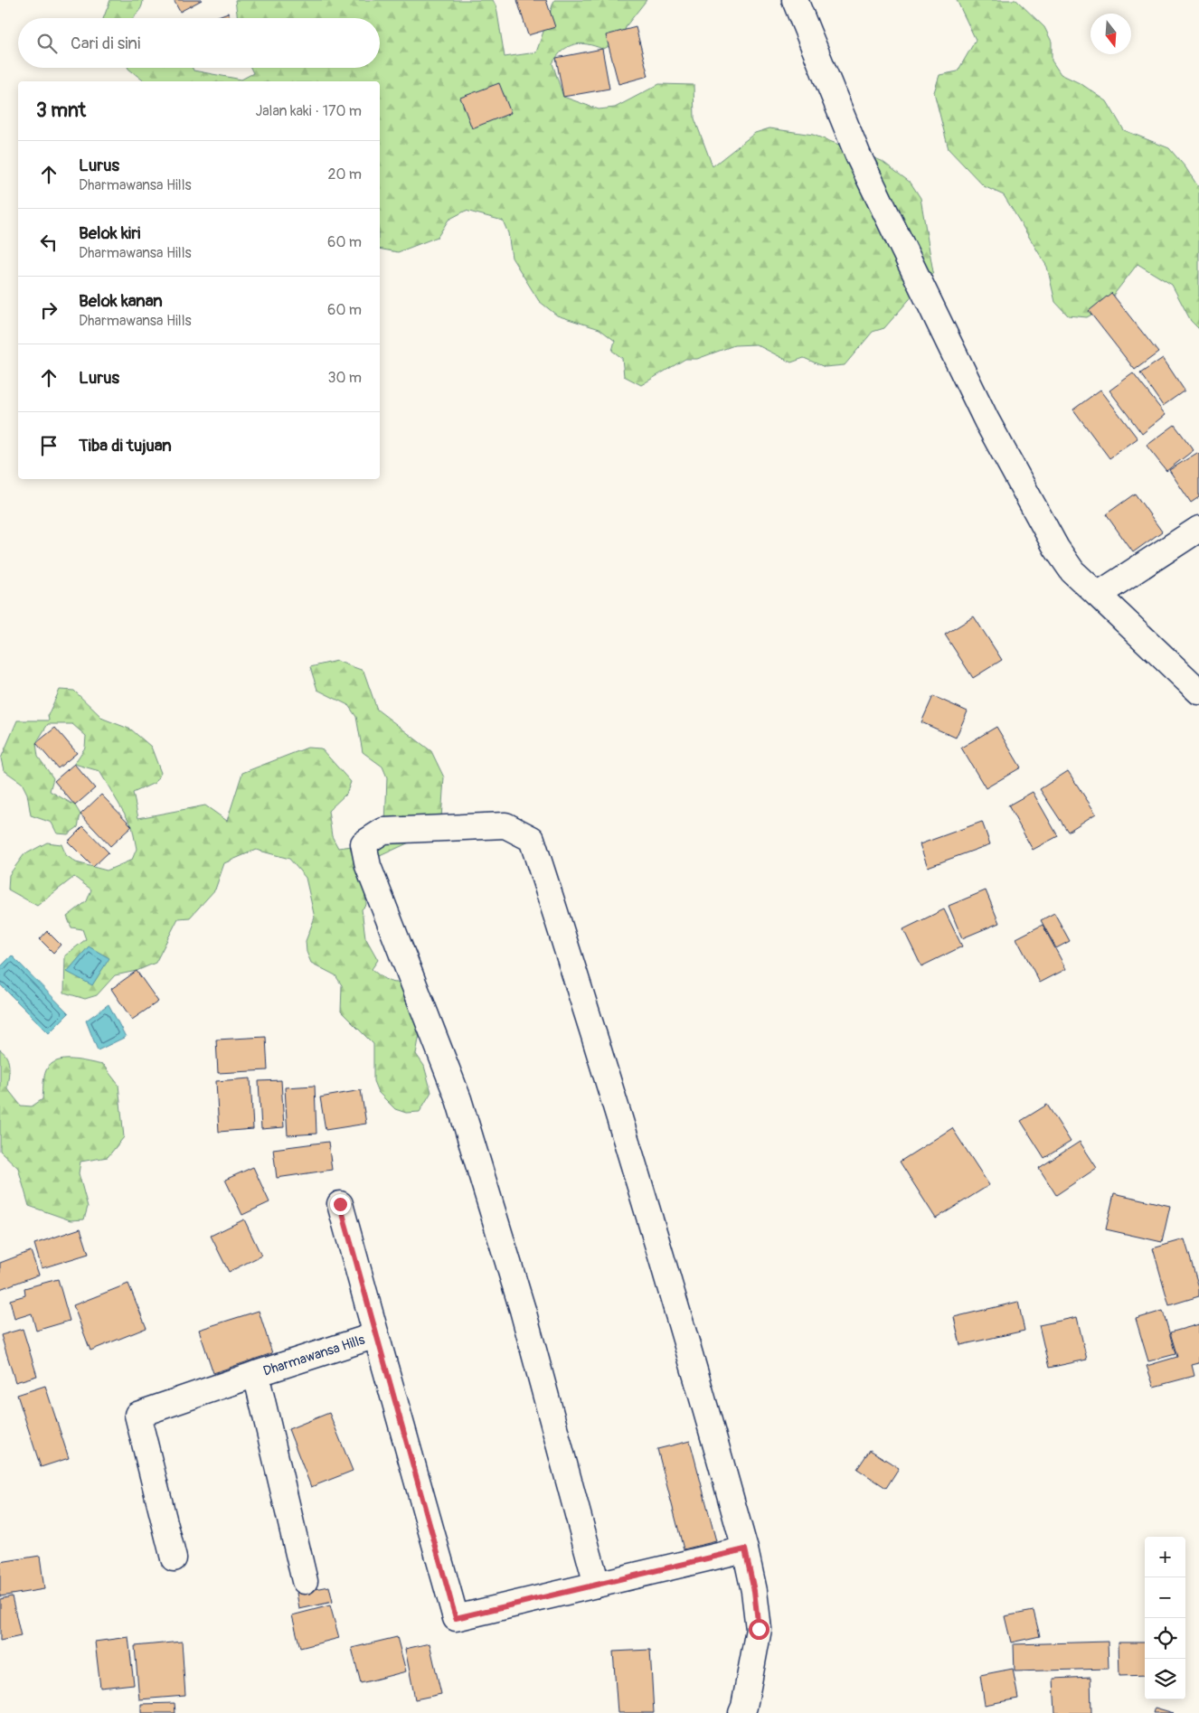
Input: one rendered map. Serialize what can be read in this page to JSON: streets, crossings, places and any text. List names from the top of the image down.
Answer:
{
  "streets": {
    "street": ["Dharmawansa Hills"]
  },
  "north": "bottom",
  "page": {
    "search": "Cari di sini",
    "heading": ["3 mnt", "Jalan kaki · 170 m"],
    "list": [
      ["Lurus", "Dharmawansa Hills", "20 m"],
      ["Belok kiri", "Dharmawansa Hills", "60 m"],
      ["Belok kanan", "Dharmawansa Hills", "60 m"],
      ["Lurus", "30 m"],
      "Tiba di tujuan"
    ],
    "map_buttons": ["+", "−"]
  }
}
